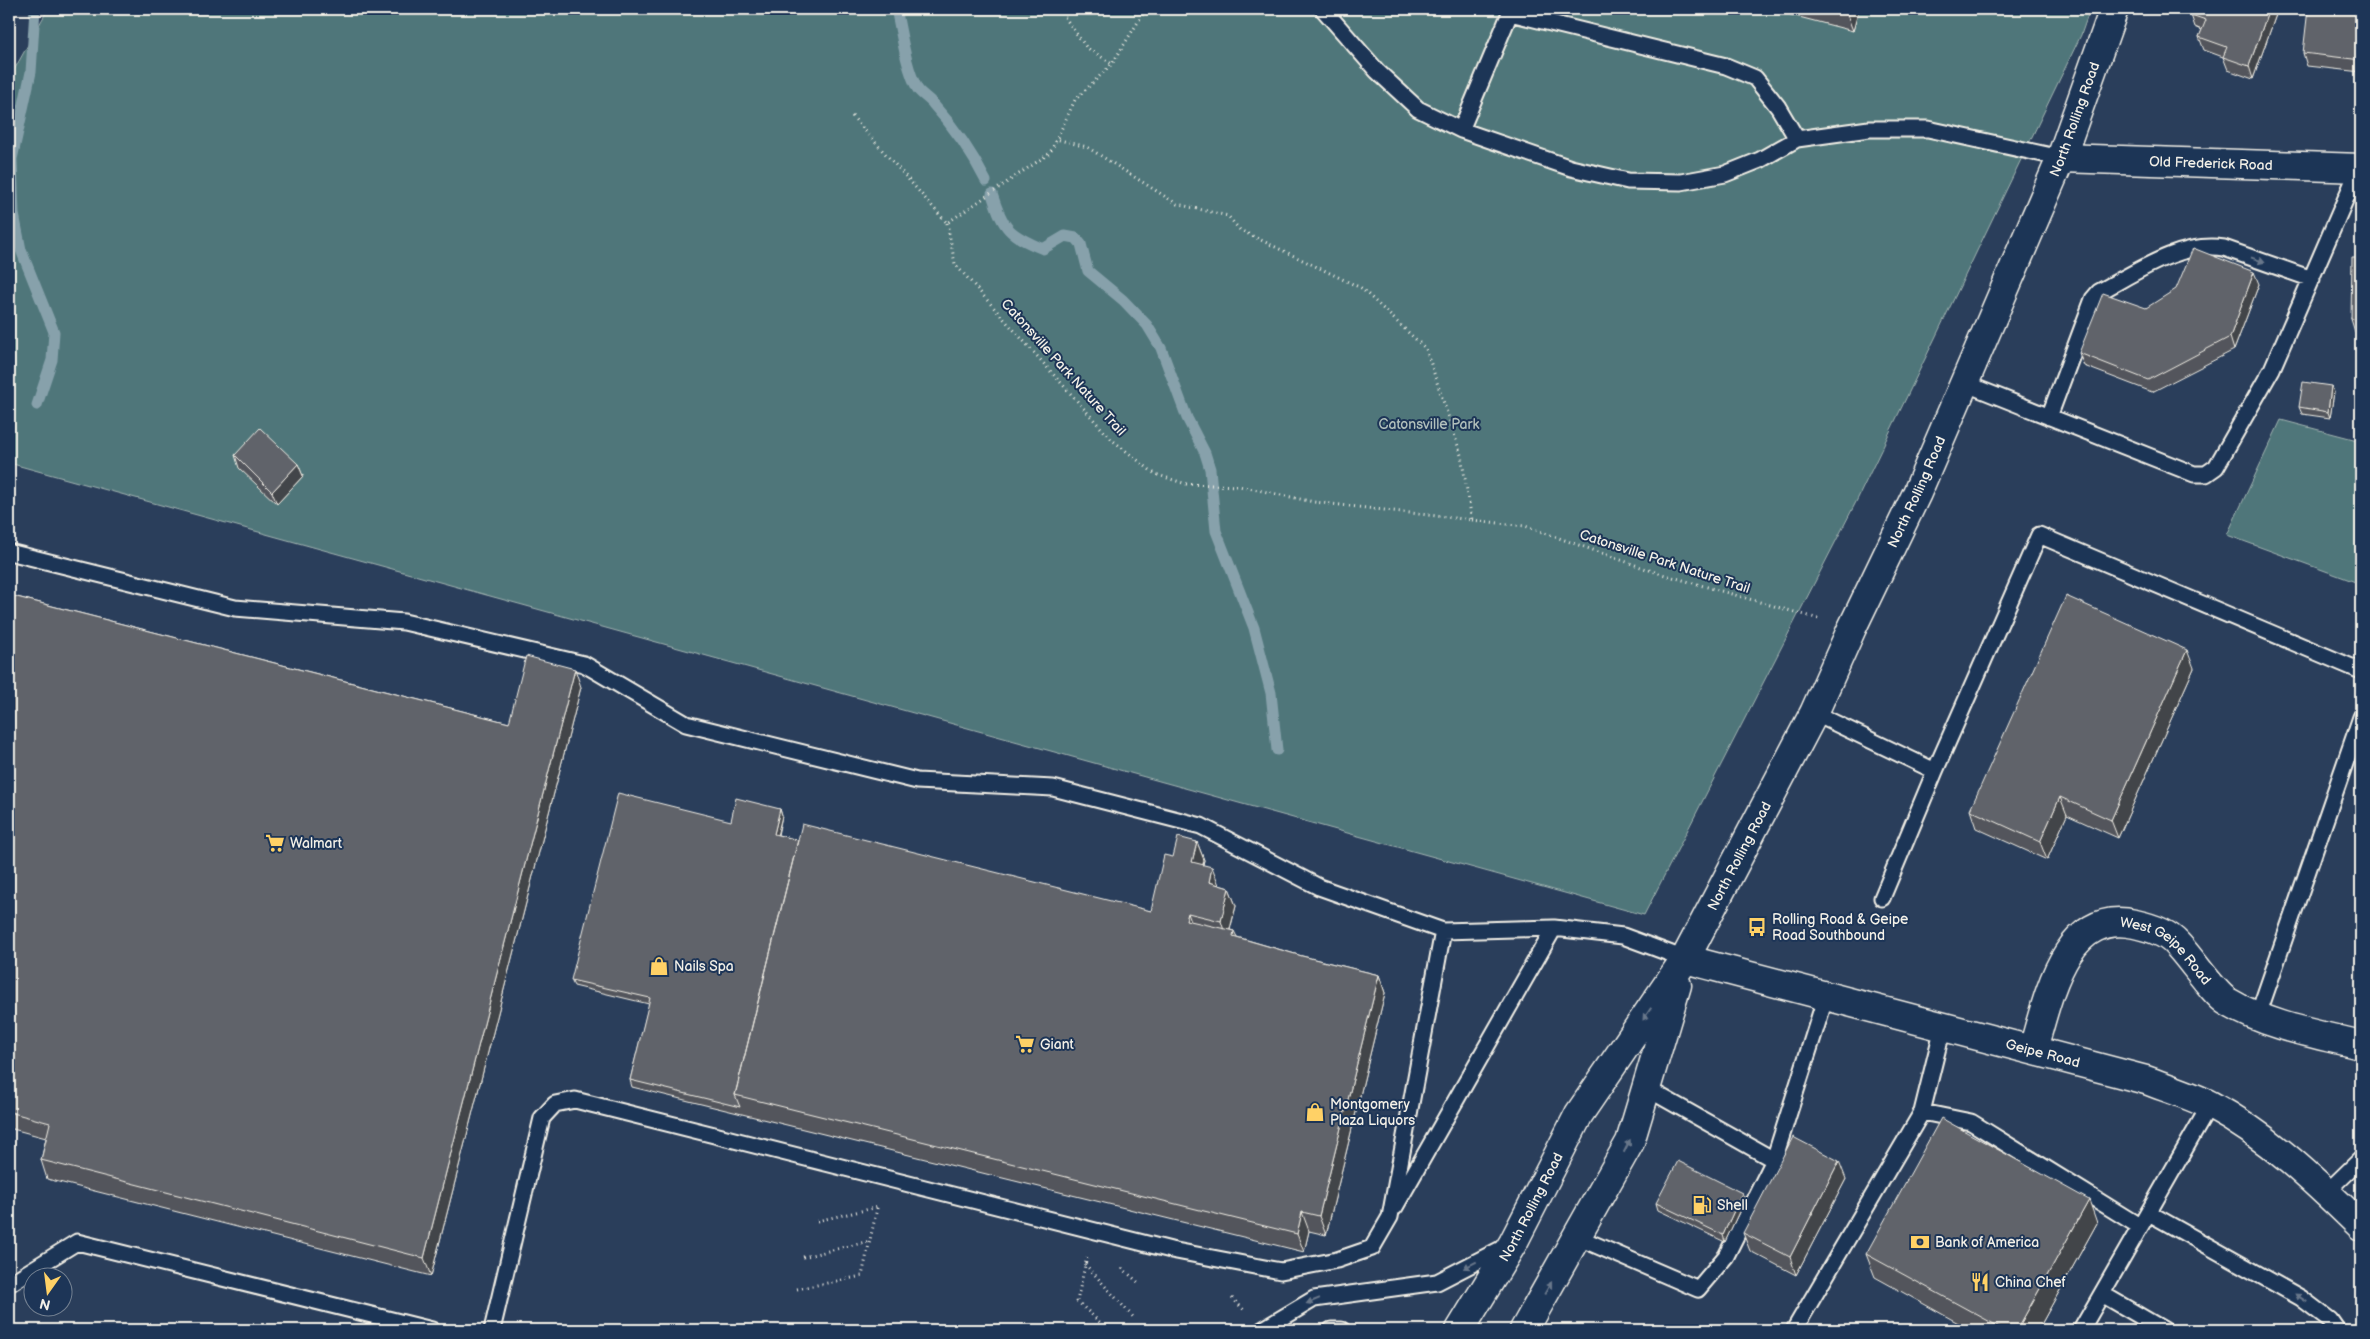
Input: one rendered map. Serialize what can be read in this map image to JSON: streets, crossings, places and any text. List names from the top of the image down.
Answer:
{
  "streets": {
    "main road": [
      "North Rolling Road",
      "Old Frederick Road",
      "West Geipe Road",
      "Geipe Road"
    ],
    "path": ["Catonsville Park Nature Trail"]
  },
  "crossings": [
    ["North Rolling Road", "Old Frederick Road"],
    ["North Rolling Road", "Catonsville Park Nature Trail"],
    ["North Rolling Road", "Geipe Road"],
    ["West Geipe Road", "Geipe Road"]
  ],
  "parks": ["Catonsville Park"],
  "places": {
    "supermarket": ["Walmart", "Giant"],
    "bus stop": ["Rolling Road & Geipe Road Southbound"],
    "shop": ["Nails Spa", "Montgomery Plaza Liquors"],
    "fuel station": ["Shell"],
    "bank": ["Bank of America"],
    "restaurant": ["China Chef"]
  },
  "north": "bottom"
}
